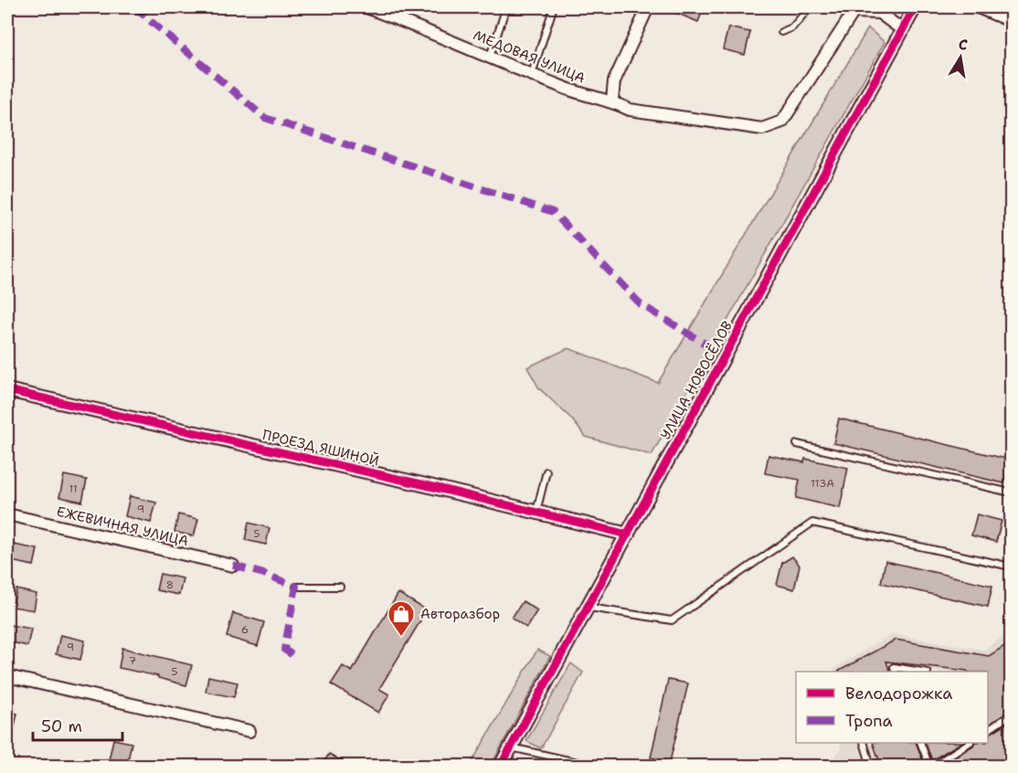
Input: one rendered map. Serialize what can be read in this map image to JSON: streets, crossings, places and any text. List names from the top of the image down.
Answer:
{
  "streets": {
    "street": [
      "МЕДОВАЯ УЛИЦА",
      "УЛИЦА НОВОСЁЛОВ",
      "ПРОЕЗД ЯШИНОЙ",
      "ЕЖЕВИЧНАЯ УЛИЦА"
    ]
  },
  "crossings": [
    ["УЛИЦА НОВОСЁЛОВ", "ПРОЕЗД ЯШИНОЙ"]
  ],
  "places": {
    "shop": ["Авторазбор"]
  },
  "house_numbers": [
    "113А",
    "11",
    "9",
    "5",
    "8",
    "6",
    "9",
    "7",
    "5"
  ],
  "legend": ["Велодорожка", "Тропа"],
  "scale_bar": "50 m",
  "north": "top"
}
